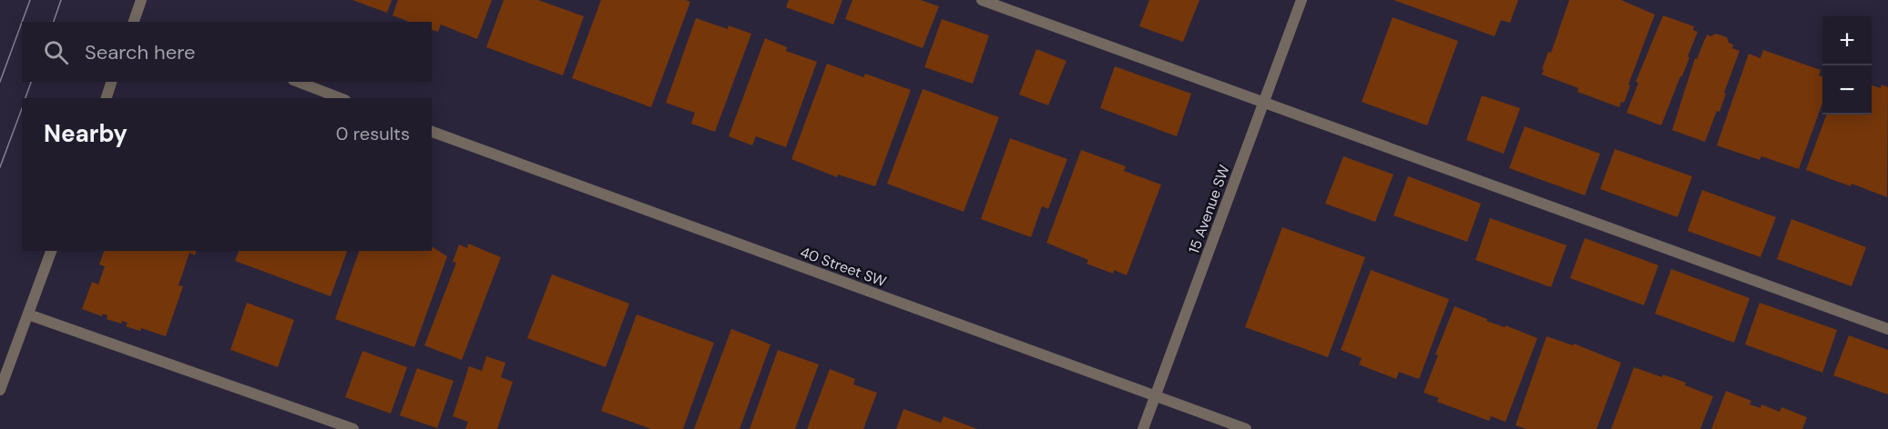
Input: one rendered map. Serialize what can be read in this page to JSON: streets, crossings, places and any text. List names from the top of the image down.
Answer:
{
  "streets": {
    "street": ["15 Avenue SW", "40 Street SW"]
  },
  "crossings": [
    ["15 Avenue SW", "40 Street SW"]
  ],
  "page": {
    "map_buttons": ["+", "−"],
    "search": "Search here",
    "heading": ["Nearby", "0 results"]
  }
}
